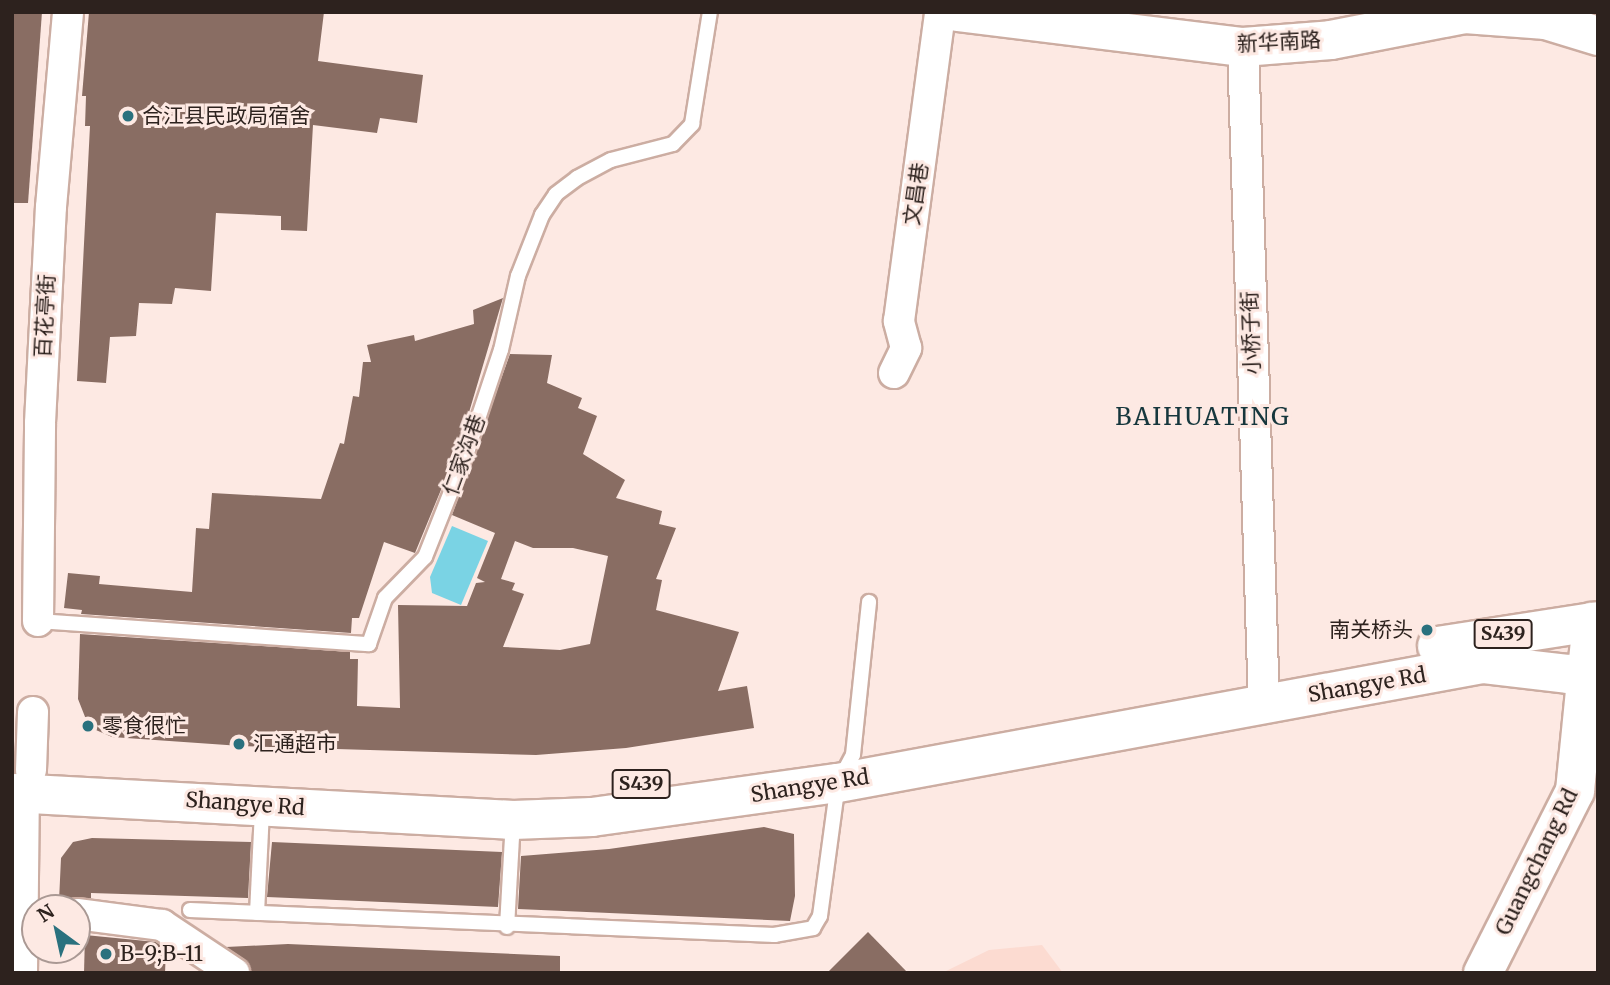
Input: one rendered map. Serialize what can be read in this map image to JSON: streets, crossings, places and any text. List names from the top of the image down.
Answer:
{
  "streets": {
    "main road": [
      "新华南路",
      "S439",
      "Shangye Rd",
      "Guangchang Rd"
    ],
    "street": ["文昌巷", "百花亭街", "小桥子街"],
    "lane": ["仁家沟巷"]
  },
  "crossings": [
    ["新华南路", "文昌巷"],
    ["新华南路", "小桥子街"],
    ["百花亭街", "仁家沟巷"],
    ["小桥子街", "Shangye Rd"],
    ["Shangye Rd", "Guangchang Rd"]
  ],
  "districts": ["BAIHUATING"],
  "places": [
    "合江县民政局宿舍",
    "南关桥头",
    "零食很忙",
    "汇通超市",
    "B-9;B-11"
  ],
  "north": "top left"
}
